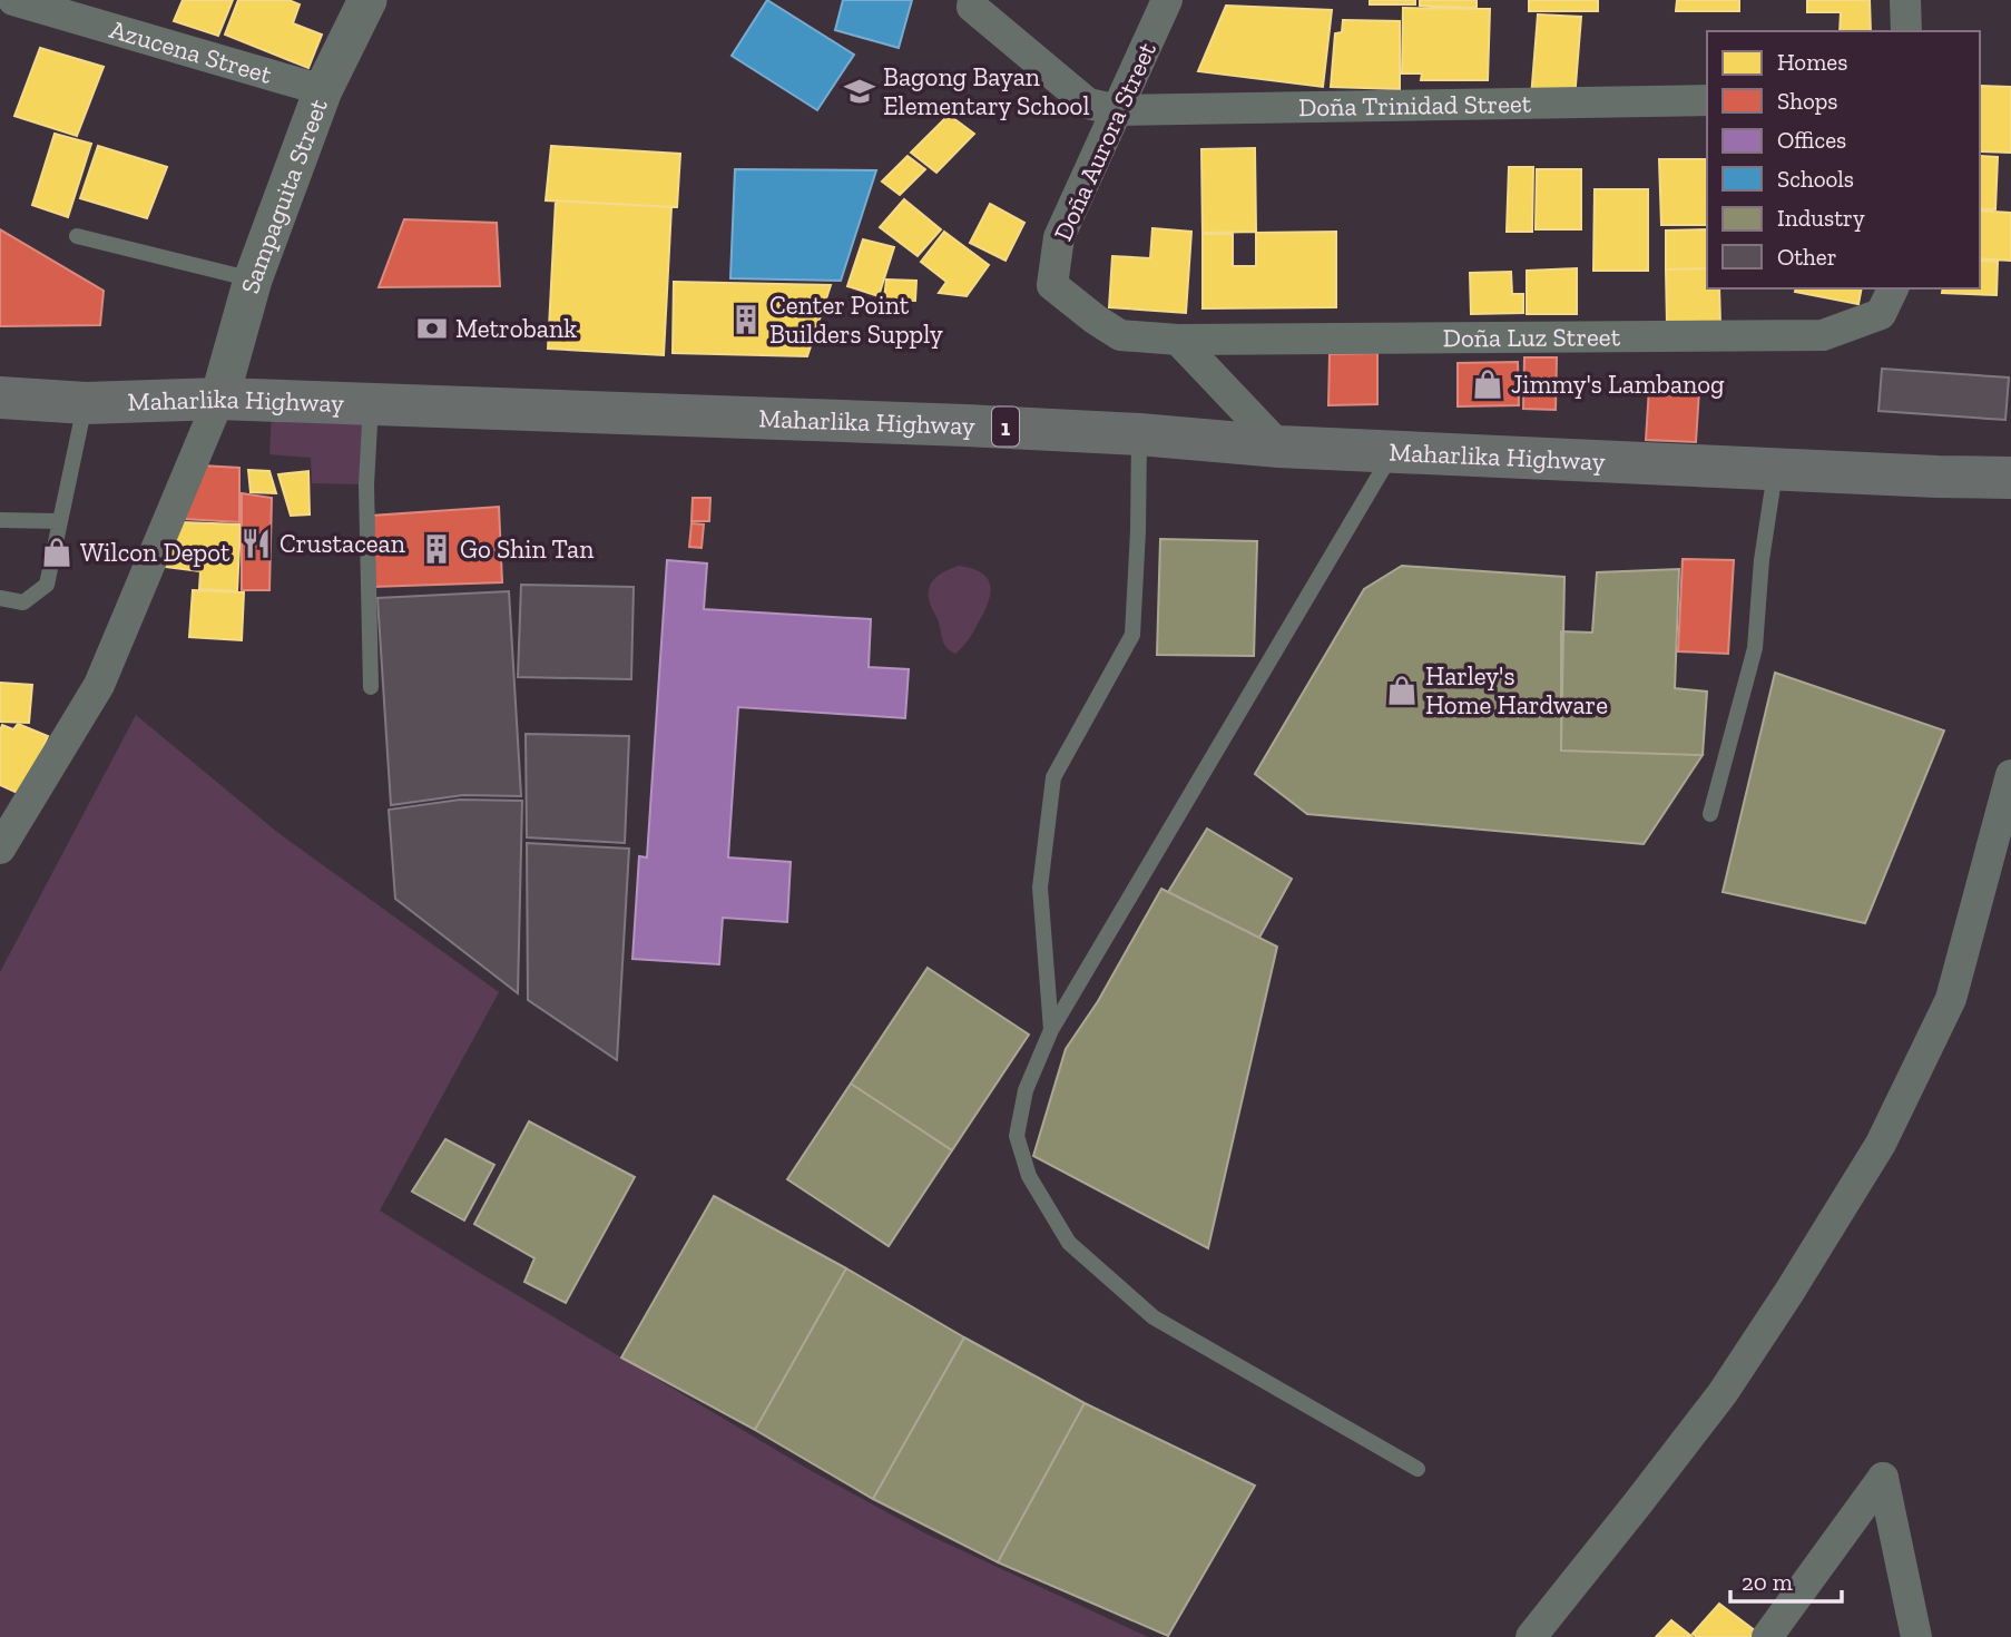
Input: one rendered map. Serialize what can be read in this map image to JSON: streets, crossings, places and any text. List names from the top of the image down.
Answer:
{
  "streets": {
    "main road": ["Maharlika Highway", "1"],
    "street": [
      "Azucena Street",
      "Doña Trinidad Street",
      "Doña Aurora Street",
      "Sampaguita Street",
      "Doña Luz Street"
    ]
  },
  "crossings": [
    ["Azucena Street", "Sampaguita Street"],
    ["Doña Trinidad Street", "Doña Aurora Street"],
    ["Doña Aurora Street", "Doña Luz Street"],
    ["Sampaguita Street", "Maharlika Highway"]
  ],
  "places": {
    "school or university": ["Bagong Bayan Elementary School"],
    "building": ["Center Point Builders Supply", "Go Shin Tan"],
    "bank": ["Metrobank"],
    "shop": ["Jimmy's Lambanog", "Wilcon Depot", "Harley's Home Hardware"],
    "restaurant": ["Crustacean"]
  },
  "legend": [
    "Homes",
    "Shops",
    "Offices",
    "Schools",
    "Industry",
    "Other"
  ],
  "scale_bar": "20 m"
}
